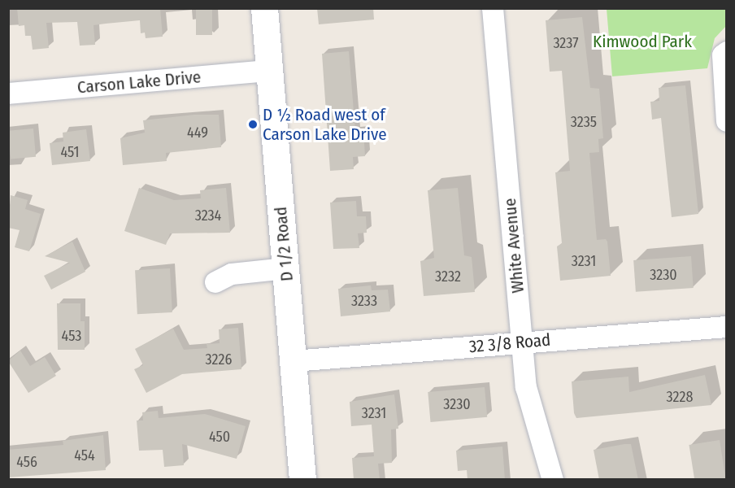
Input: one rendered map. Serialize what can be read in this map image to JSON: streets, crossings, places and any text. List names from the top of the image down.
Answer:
{
  "streets": {
    "main road": ["D 1/2 Road"],
    "street": ["Carson Lake Drive", "White Avenue", "32 3/8 Road"]
  },
  "crossings": [
    ["Carson Lake Drive", "D 1/2 Road"],
    ["D 1/2 Road", "32 3/8 Road"],
    ["White Avenue", "32 3/8 Road"]
  ],
  "parks": ["Kimwood Park"],
  "places": ["D ½ Road west of Carson Lake Drive"],
  "house_numbers": [
    "3237",
    "3235",
    "449",
    "451",
    "3234",
    "3231",
    "3230",
    "3232",
    "3233",
    "453",
    "3226",
    "3228",
    "3230",
    "3231",
    "450",
    "454",
    "456"
  ]
}
